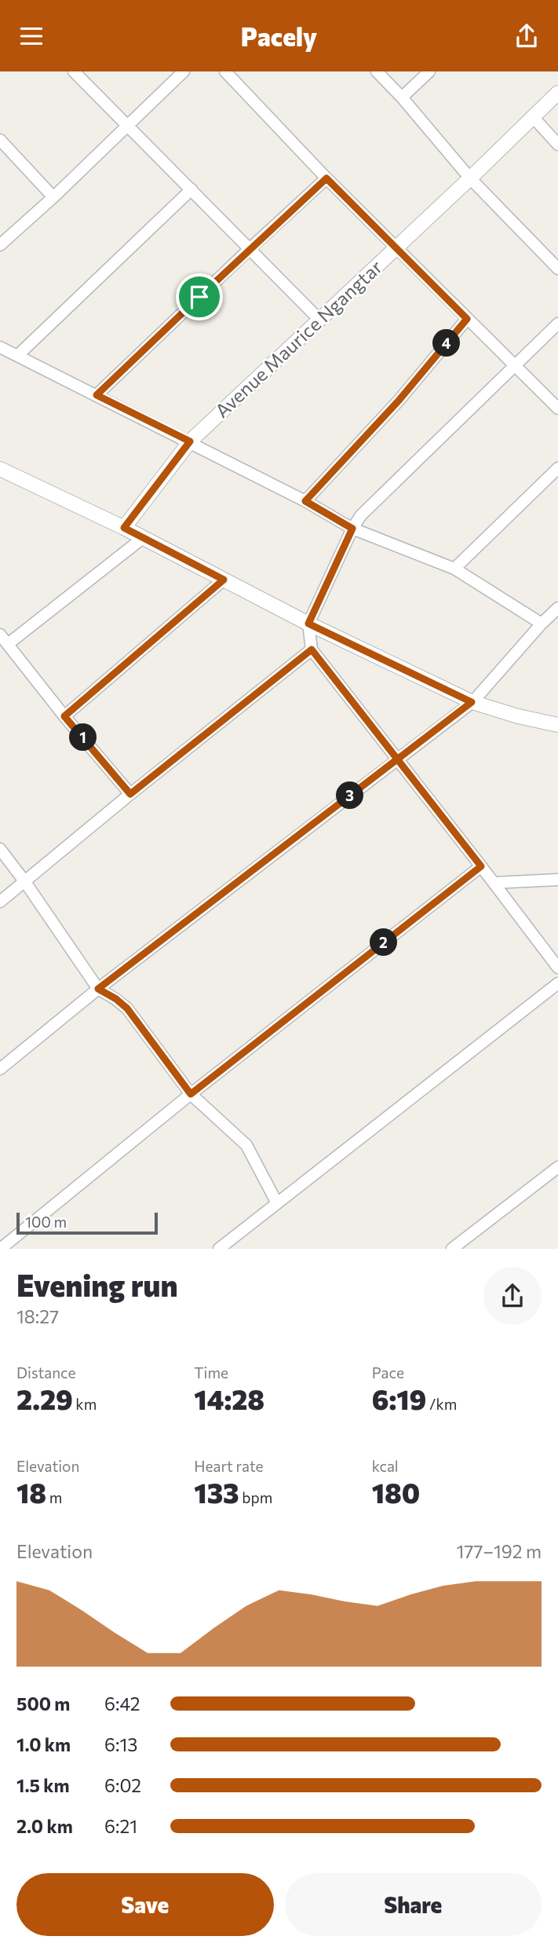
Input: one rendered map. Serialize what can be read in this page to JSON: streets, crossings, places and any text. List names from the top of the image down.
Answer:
{
  "streets": {
    "street": ["Avenue Maurice Ngangtar"]
  },
  "scale_bar": "100 m",
  "page": {
    "header": "Pacely",
    "pins": [
      "4",
      "1",
      "3",
      "2"
    ],
    "scale": "100 m",
    "heading": ["Evening run", "18:27"],
    "stats": [
      ["Distance", "2.29 km"],
      ["Time", "14:28"],
      ["Pace", "6:19 /km"],
      ["Elevation", "18 m"],
      ["Heart rate", "133 bpm"],
      ["kcal", "180"]
    ],
    "chart": ["Elevation", "177–192 m"],
    "list": [
      {
        "name": "500 m",
        "note": "6:42"
      },
      {
        "name": "1.0 km",
        "note": "6:13"
      },
      {
        "name": "1.5 km",
        "note": "6:02"
      },
      {
        "name": "2.0 km",
        "note": "6:21"
      }
    ],
    "buttons": ["Save", "Share"]
  }
}
